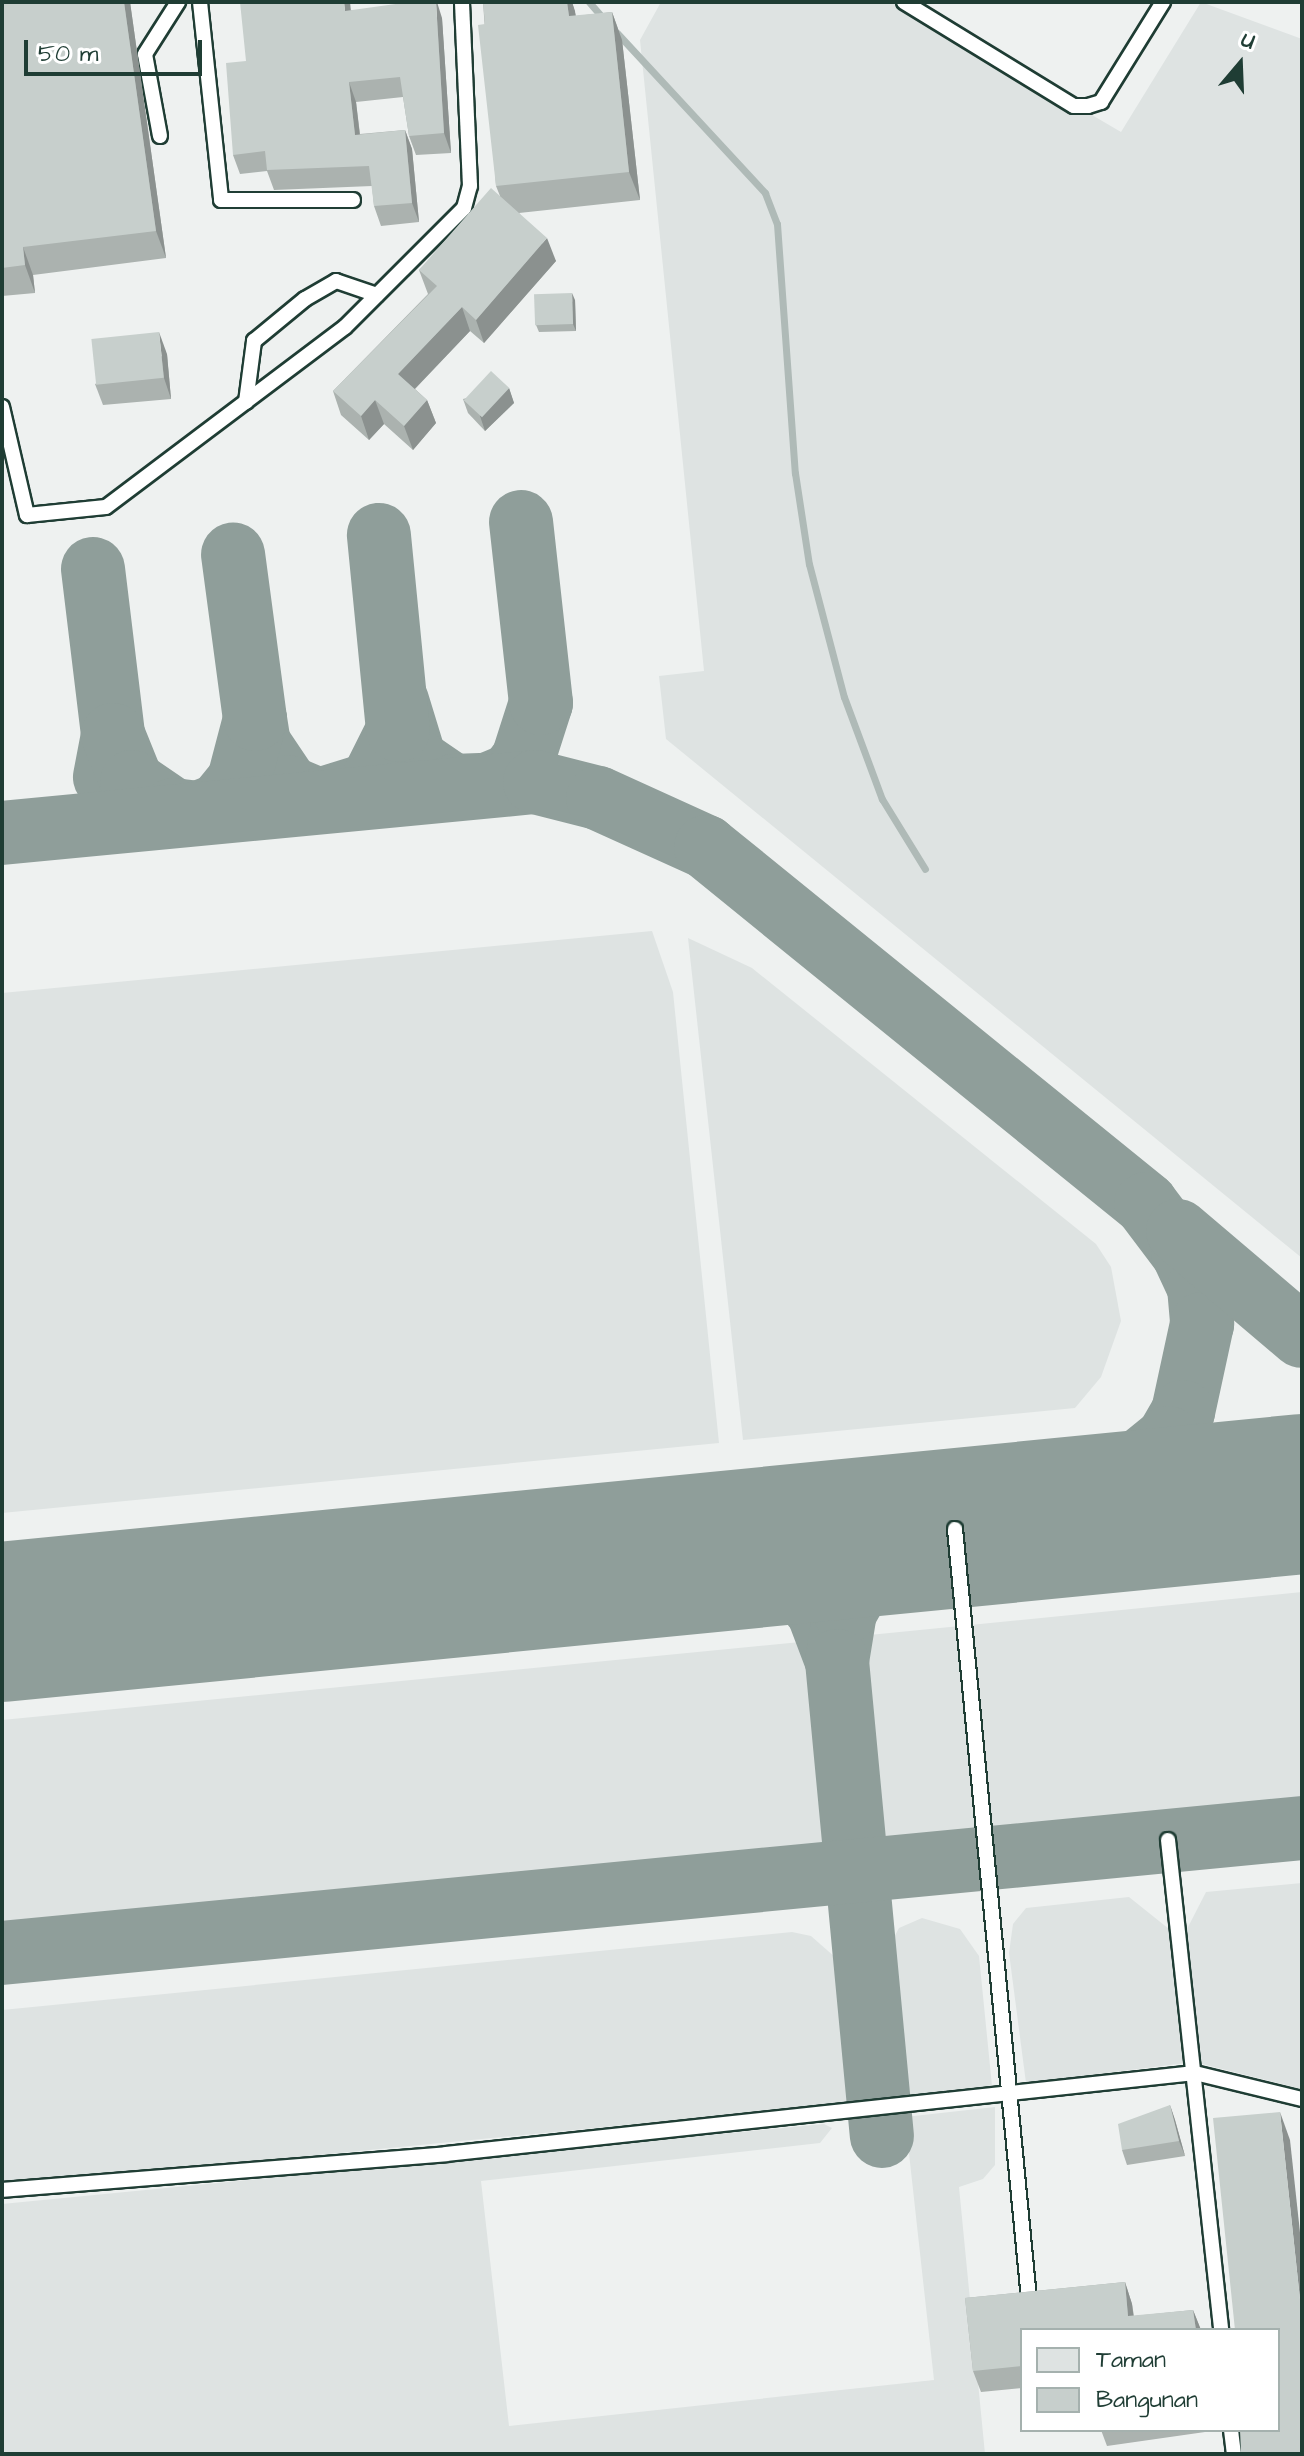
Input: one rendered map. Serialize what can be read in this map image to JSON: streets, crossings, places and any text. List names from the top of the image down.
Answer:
{
  "legend": ["Taman", "Bangunan"],
  "scale_bar": "50 m",
  "north": "top"
}
